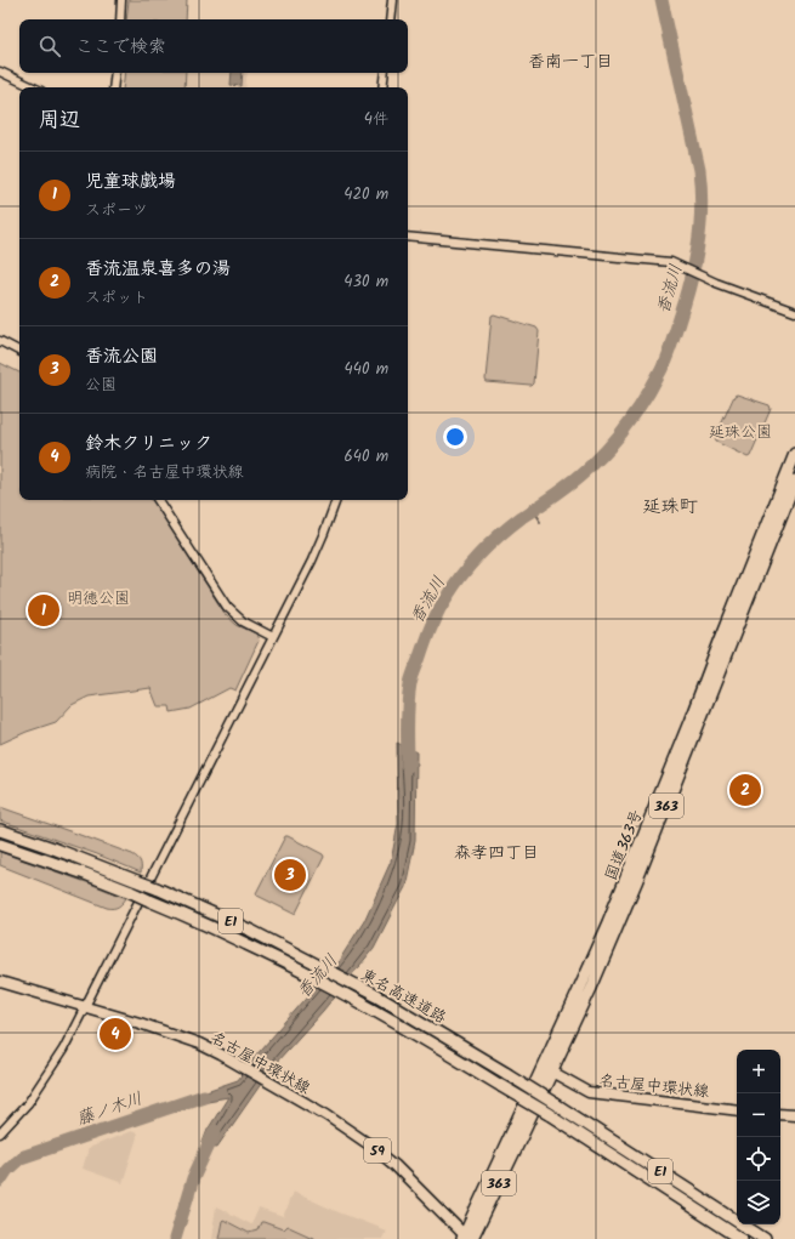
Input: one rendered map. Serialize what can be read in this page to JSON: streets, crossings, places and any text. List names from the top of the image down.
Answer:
{
  "streets": {
    "highway": [
      "363",
      "国道363号",
      "E1",
      "東名高速道路"
    ],
    "main road": ["名古屋中環状線", "59"]
  },
  "crossings": [
    ["国道363号", "名古屋中環状線"]
  ],
  "districts": ["香南一丁目", "延珠町", "森孝四丁目"],
  "water": ["香流川", "藤ノ木川"],
  "parks": ["延珠公園", "明徳公園"],
  "page": {
    "search": "ここで検索",
    "heading": ["周辺", "4件"],
    "list": [
      {
        "mark": "1",
        "name": "児童球戯場",
        "note": "スポーツ",
        "value": "420 m"
      },
      {
        "mark": "2",
        "name": "香流温泉喜多の湯",
        "note": "スポット",
        "value": "430 m"
      },
      {
        "mark": "3",
        "name": "香流公園",
        "note": "公園",
        "value": "440 m"
      },
      {
        "mark": "4",
        "name": "鈴木クリニック",
        "note": "病院 · 名古屋中環状線",
        "value": "640 m"
      }
    ],
    "pins": [
      "1",
      "2",
      "3",
      "4"
    ],
    "map_buttons": ["+", "−"]
  }
}
